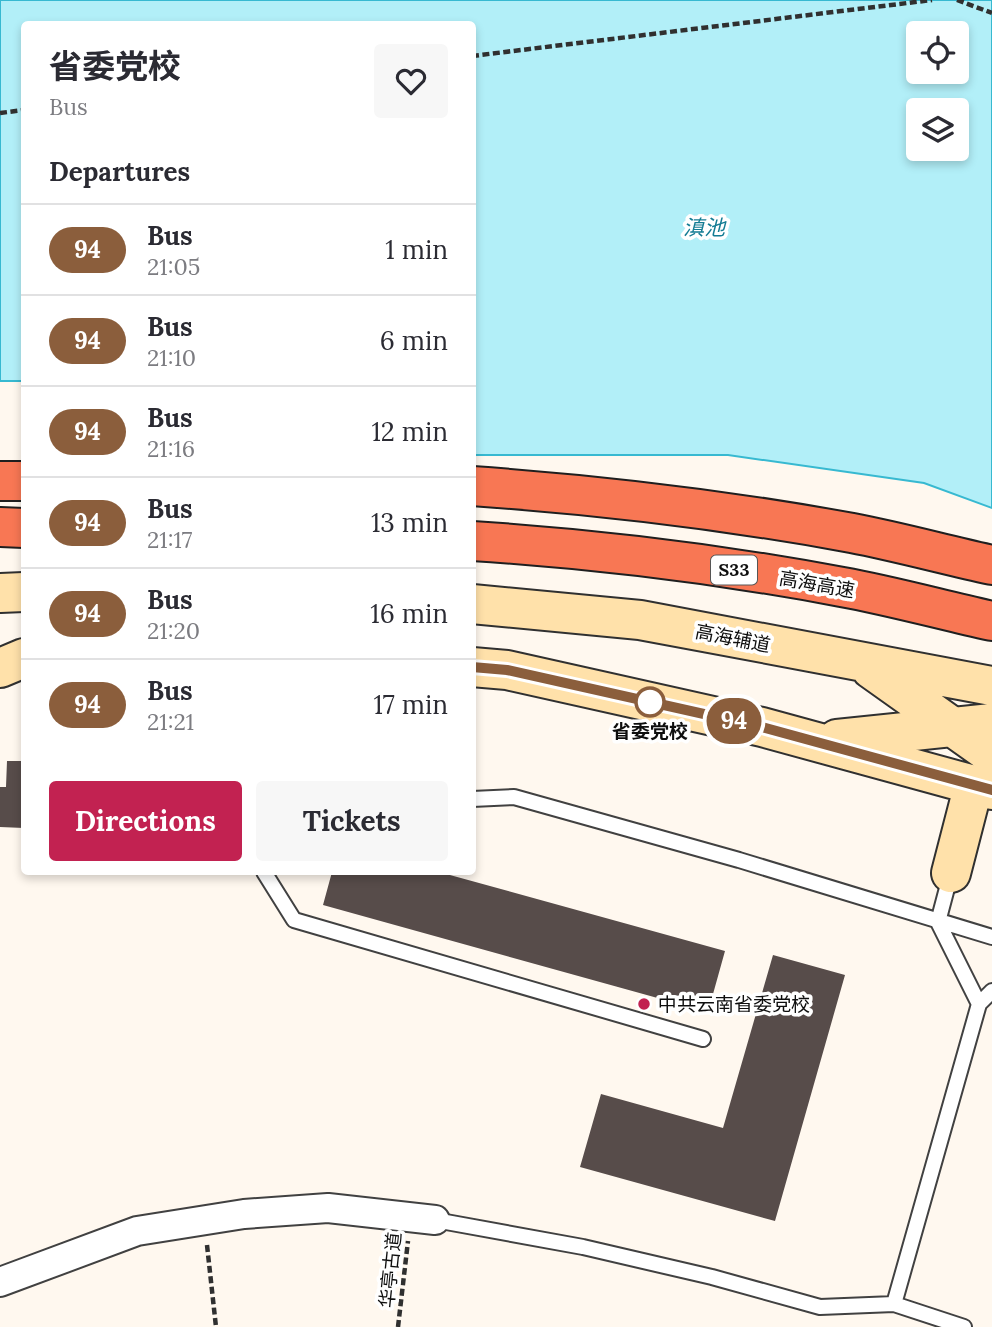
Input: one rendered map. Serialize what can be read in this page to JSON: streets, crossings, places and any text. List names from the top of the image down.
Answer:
{
  "streets": {
    "highway": ["S33", "高海高速"],
    "main road": ["高海辅道"],
    "path": ["华亭古道"]
  },
  "water": ["滇池"],
  "places": ["省委党校", "中共云南省委党校"],
  "lines": ["bus line 94"],
  "page": {
    "on_map": "94",
    "heading": [
      ["省委党校", "Bus"],
      "Departures"
    ],
    "list": [
      {
        "mark": "94",
        "name": "Bus",
        "note": "21:05",
        "value": "1 min"
      },
      {
        "mark": "94",
        "name": "Bus",
        "note": "21:10",
        "value": "6 min"
      },
      {
        "mark": "94",
        "name": "Bus",
        "note": "21:16",
        "value": "12 min"
      },
      {
        "mark": "94",
        "name": "Bus",
        "note": "21:17",
        "value": "13 min"
      },
      {
        "mark": "94",
        "name": "Bus",
        "note": "21:20",
        "value": "16 min"
      },
      {
        "mark": "94",
        "name": "Bus",
        "note": "21:21",
        "value": "17 min"
      }
    ],
    "buttons": ["Directions", "Tickets"]
  }
}
